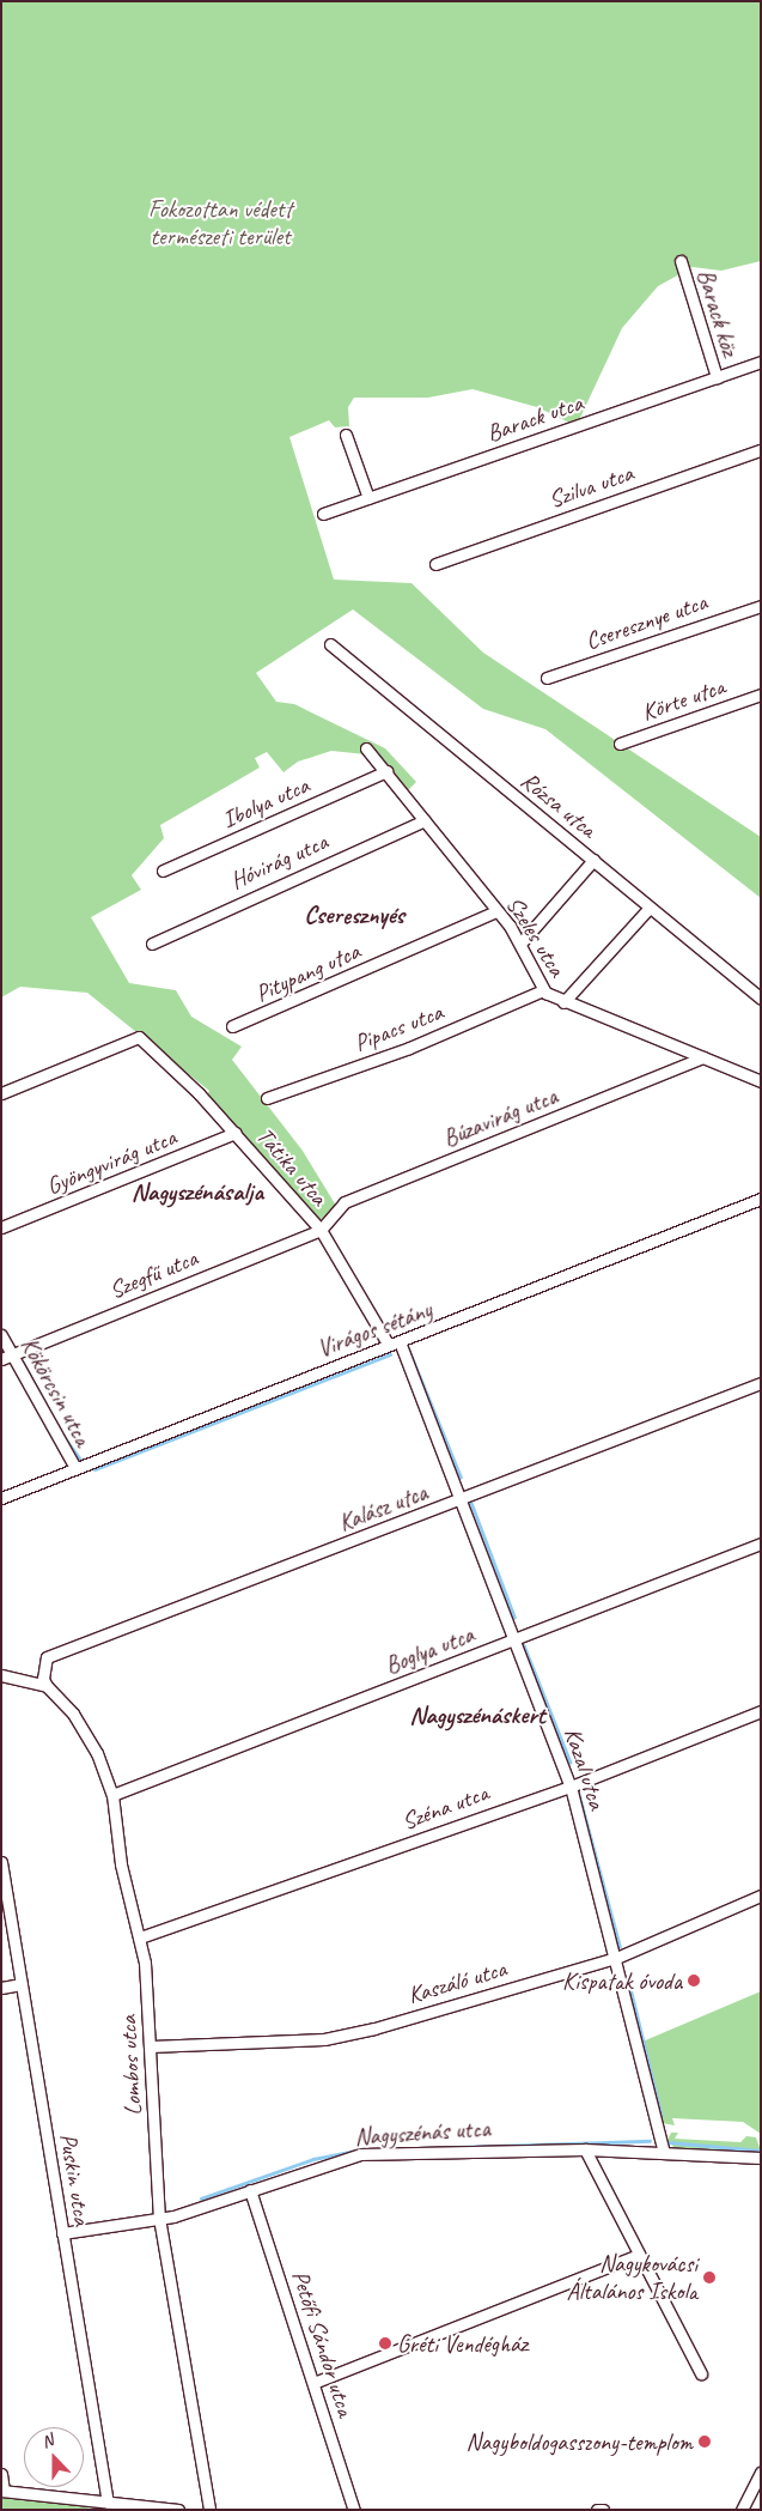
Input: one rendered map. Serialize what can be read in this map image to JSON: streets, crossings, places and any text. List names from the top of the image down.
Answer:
{
  "streets": {
    "street": [
      "Barack köz",
      "Barack utca",
      "Szilva utca",
      "Cseresznye utca",
      "Körte utca",
      "Ibolya utca",
      "Rózsa utca",
      "Hóvirág utca",
      "Szeles utca",
      "Pitypang utca",
      "Pipacs utca",
      "Búzavirág utca",
      "Gyöngyvirág utca",
      "Tátika utca",
      "Szegfű utca",
      "Virágos sétány",
      "Kökörcsin utca",
      "Kalász utca",
      "Boglya utca",
      "Kazal utca",
      "Széna utca",
      "Kaszáló utca",
      "Lombos utca",
      "Nagyszénás utca",
      "Puskin utca",
      "Petőfi Sándor utca"
    ]
  },
  "crossings": [
    ["Barack köz", "Barack utca"],
    ["Ibolya utca", "Szeles utca"],
    ["Hóvirág utca", "Szeles utca"],
    ["Szeles utca", "Pitypang utca"],
    ["Szeles utca", "Pipacs utca"],
    ["Szeles utca", "Búzavirág utca"],
    ["Búzavirág utca", "Tátika utca"],
    ["Búzavirág utca", "Szegfű utca"],
    ["Gyöngyvirág utca", "Tátika utca"],
    ["Tátika utca", "Szegfű utca"],
    ["Tátika utca", "Virágos sétány"],
    ["Szegfű utca", "Kökörcsin utca"],
    ["Virágos sétány", "Kökörcsin utca"],
    ["Virágos sétány", "Kazal utca"],
    ["Kalász utca", "Kazal utca"],
    ["Kalász utca", "Lombos utca"],
    ["Boglya utca", "Kazal utca"],
    ["Boglya utca", "Lombos utca"],
    ["Kazal utca", "Széna utca"],
    ["Kazal utca", "Kaszáló utca"],
    ["Kazal utca", "Nagyszénás utca"],
    ["Széna utca", "Lombos utca"],
    ["Kaszáló utca", "Lombos utca"],
    ["Lombos utca", "Nagyszénás utca"],
    ["Nagyszénás utca", "Puskin utca"],
    ["Nagyszénás utca", "Petőfi Sándor utca"]
  ],
  "districts": ["Cseresznyés", "Nagyszénásalja", "Nagyszénáskert"],
  "parks": ["Fokozottan védett természeti terület"],
  "places": [
    "Kispatak óvoda",
    "Nagykovácsi Általános Iskola",
    "Gréti Vendégház",
    "Nagyboldogasszony-templom"
  ],
  "north": "top"
}
